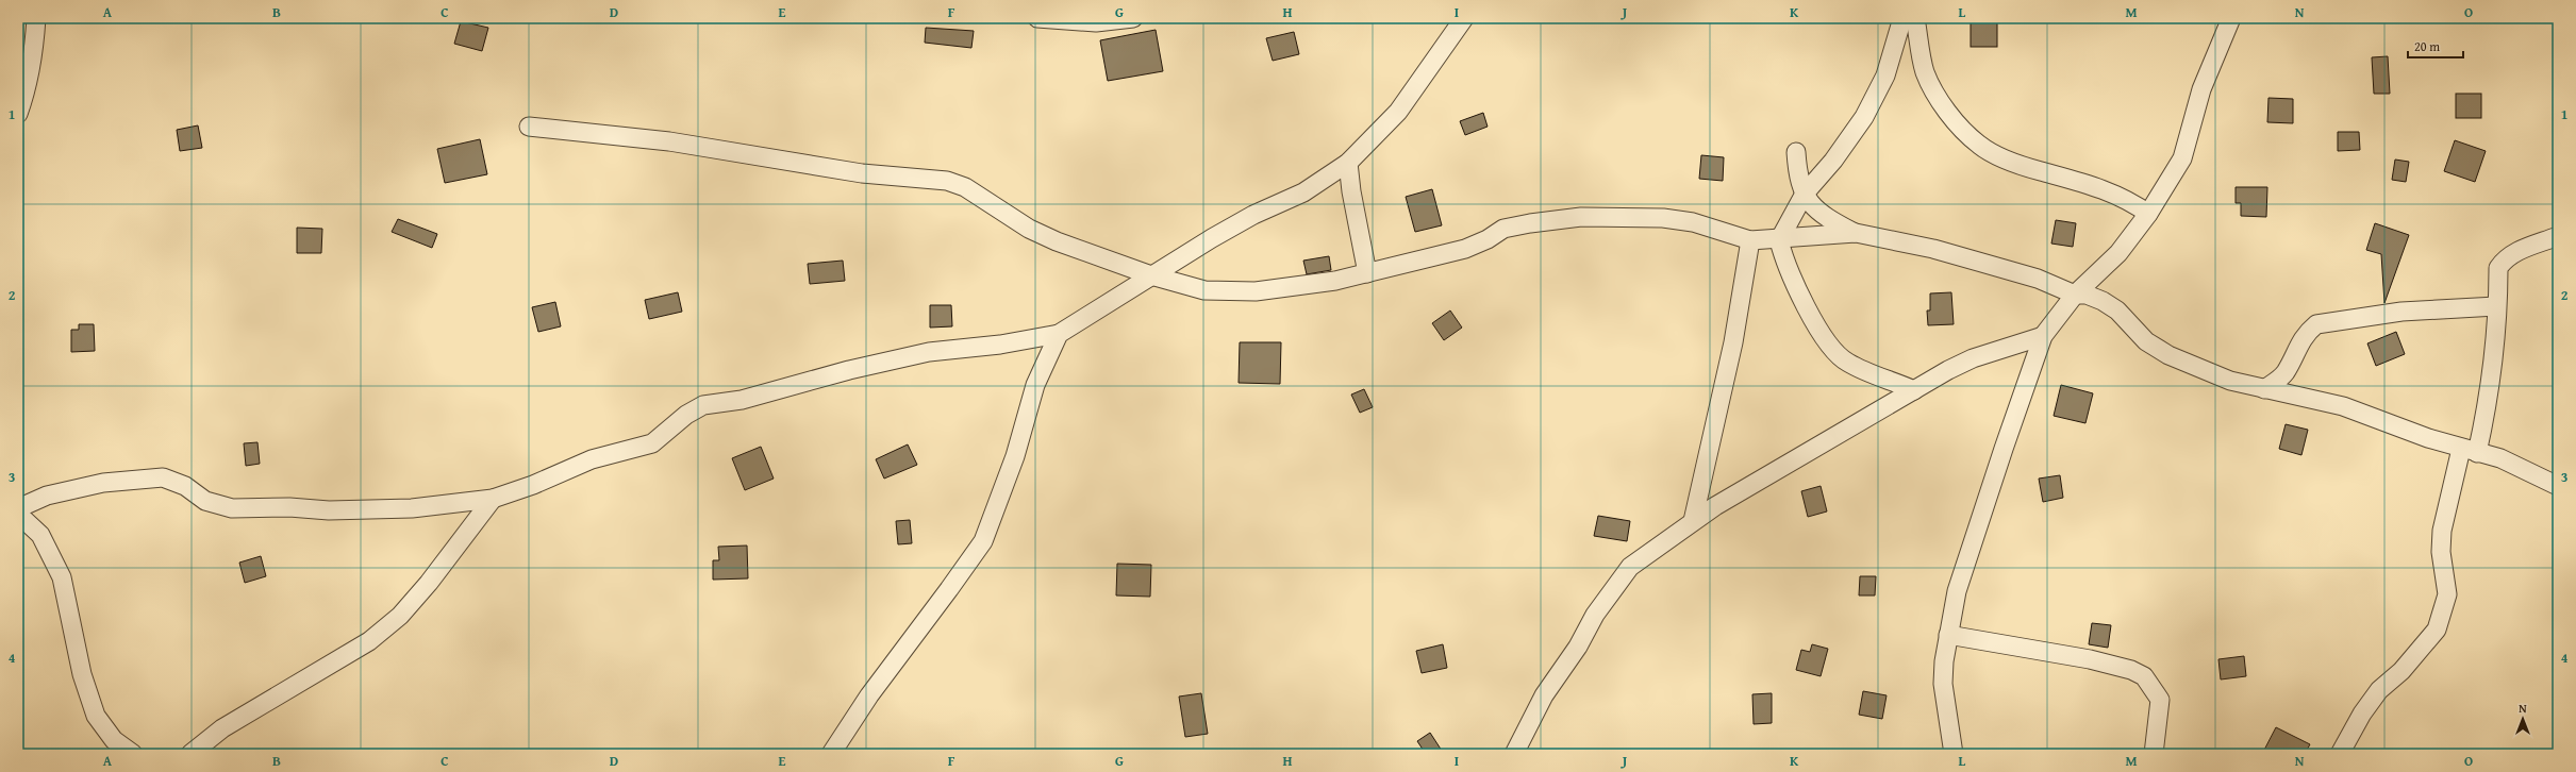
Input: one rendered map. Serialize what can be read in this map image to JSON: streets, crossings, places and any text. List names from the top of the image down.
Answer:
{
  "scale_bar": "20 m",
  "north": "top",
  "grid": {
    "columns": [
      "A",
      "B",
      "C",
      "D",
      "E",
      "F",
      "G",
      "H",
      "I",
      "J",
      "K",
      "L",
      "M",
      "N",
      "O"
    ],
    "rows": [
      "1",
      "2",
      "3",
      "4"
    ]
  }
}
